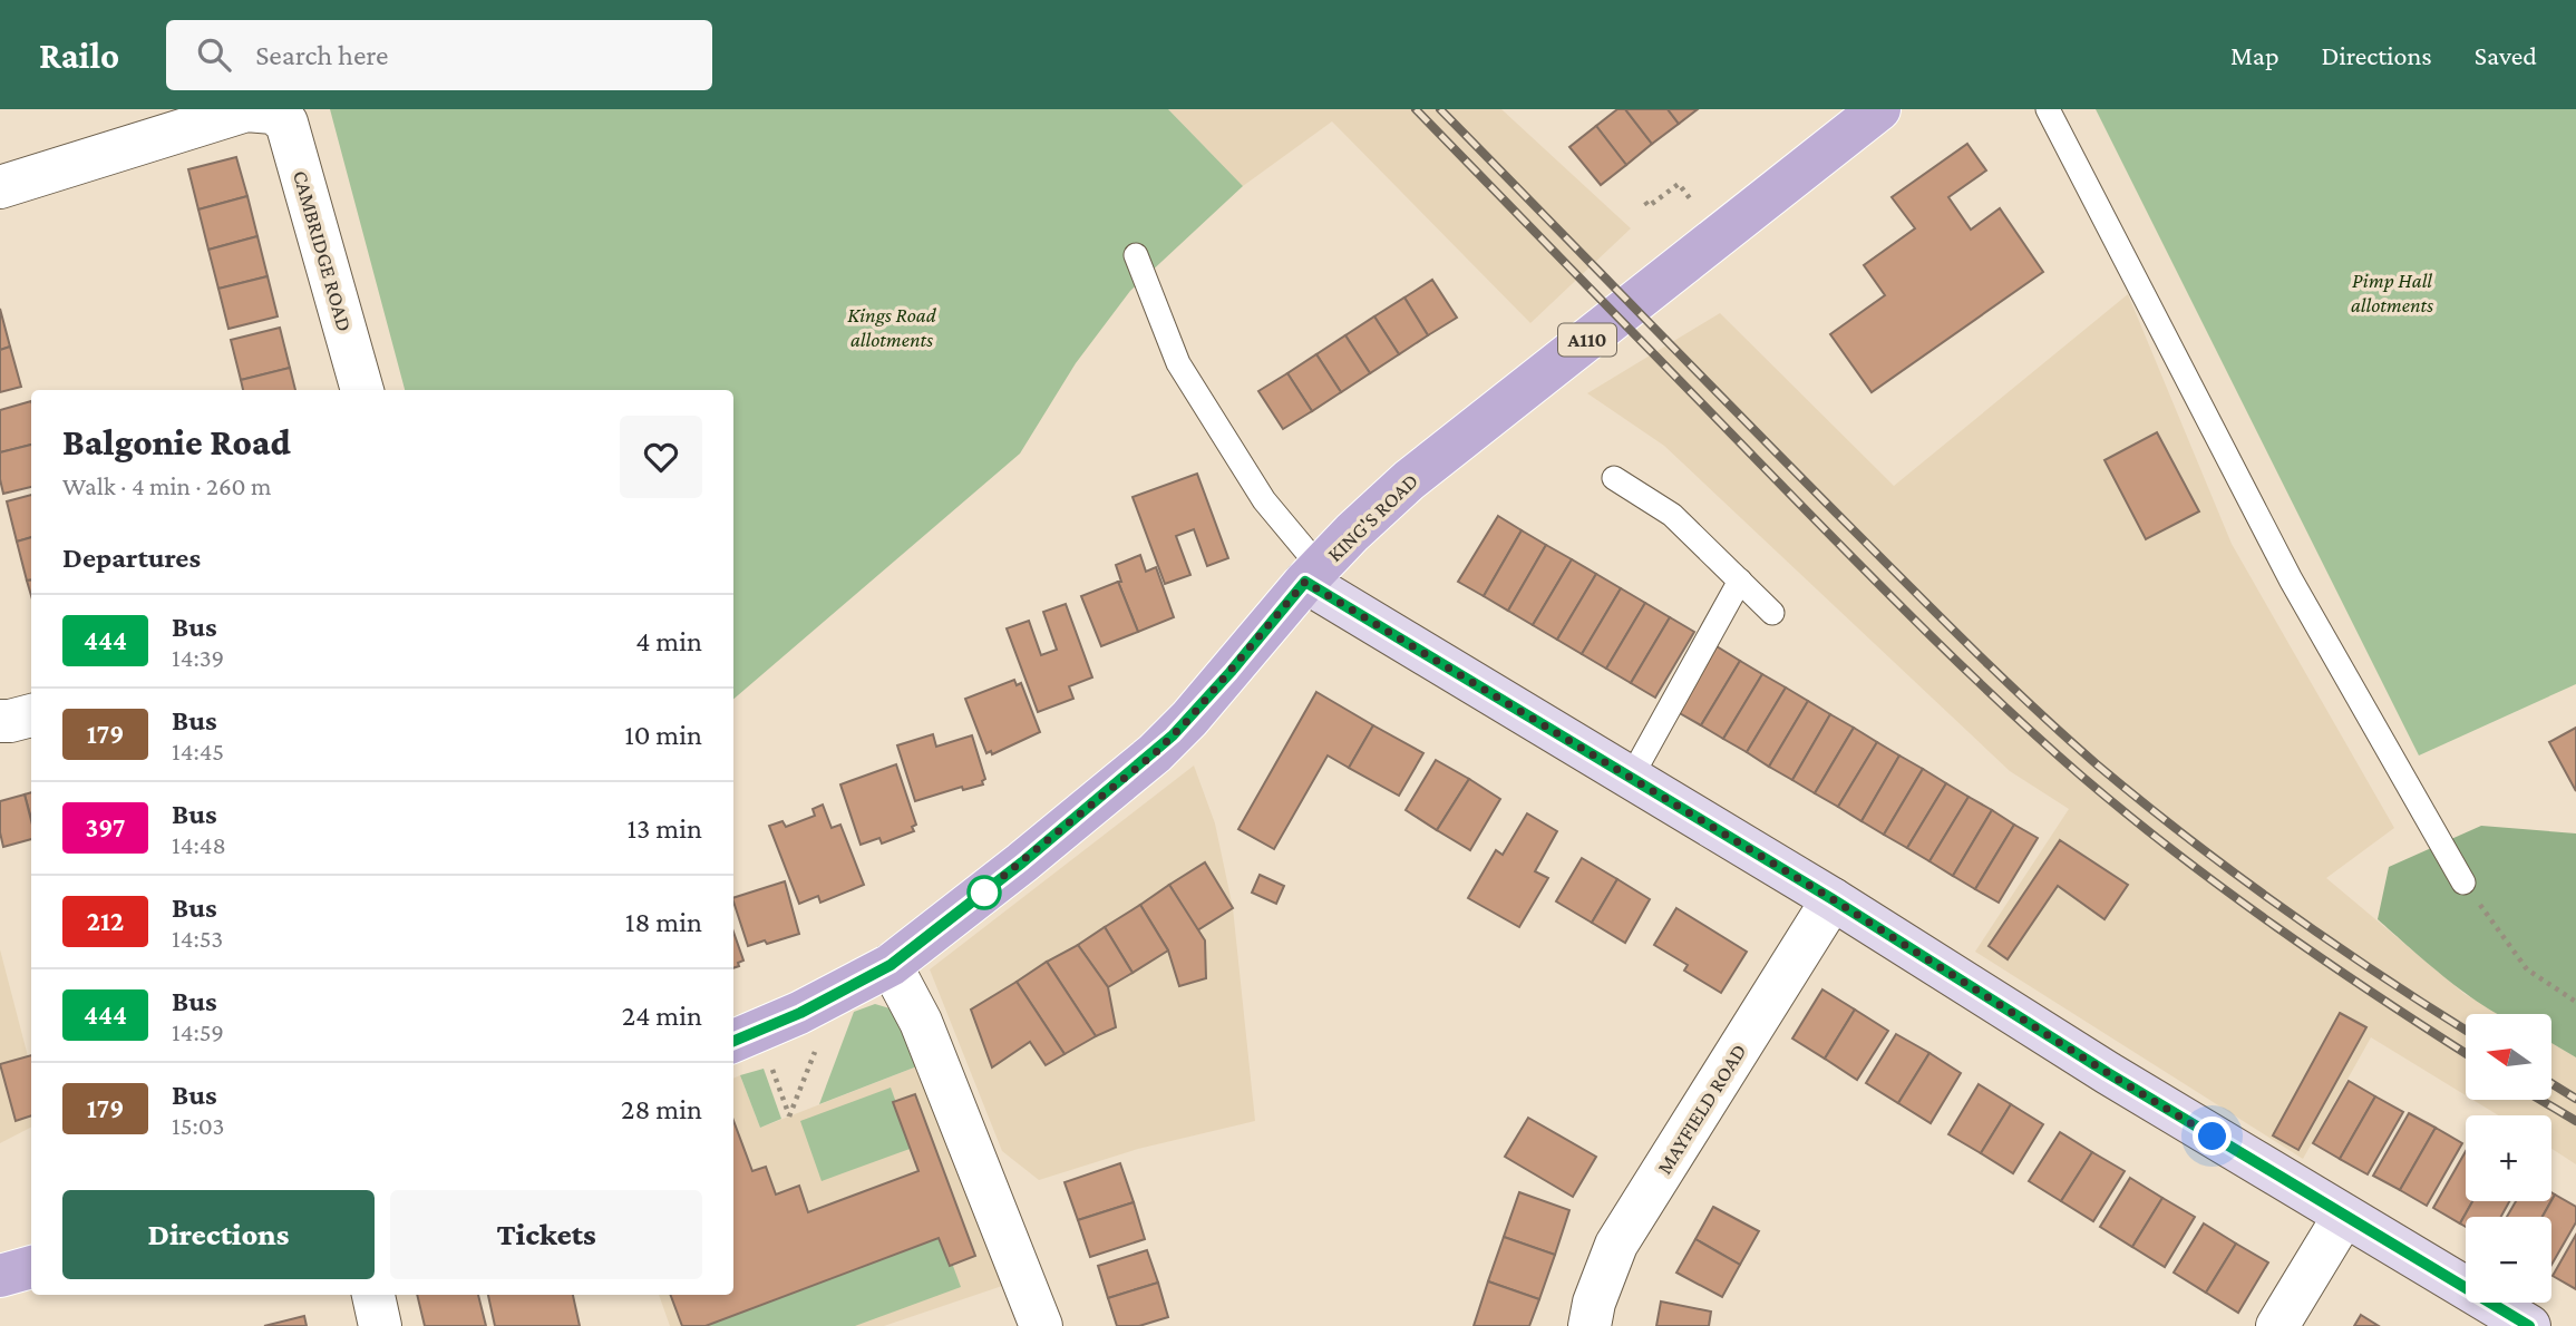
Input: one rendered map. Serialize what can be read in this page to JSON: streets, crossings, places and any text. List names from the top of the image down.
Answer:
{
  "streets": {
    "main road": ["A110", "KING'S ROAD"],
    "street": ["CAMBRIDGE ROAD", "MAYFIELD ROAD"]
  },
  "parks": ["Pimp Hall allotments", "Kings Road allotments"],
  "lines": ["bus line 444"],
  "north": "left",
  "page": {
    "header": "Railo",
    "search": "Search here",
    "nav": ["Map", "Directions", "Saved"],
    "heading": [
      ["Balgonie Road", "Walk · 4 min · 260 m"],
      "Departures"
    ],
    "list": [
      {
        "mark": "444",
        "name": "Bus",
        "note": "14:39",
        "value": "4 min"
      },
      {
        "mark": "179",
        "name": "Bus",
        "note": "14:45",
        "value": "10 min"
      },
      {
        "mark": "397",
        "name": "Bus",
        "note": "14:48",
        "value": "13 min"
      },
      {
        "mark": "212",
        "name": "Bus",
        "note": "14:53",
        "value": "18 min"
      },
      {
        "mark": "444",
        "name": "Bus",
        "note": "14:59",
        "value": "24 min"
      },
      {
        "mark": "179",
        "name": "Bus",
        "note": "15:03",
        "value": "28 min"
      }
    ],
    "map_buttons": ["+", "−"],
    "buttons": ["Directions", "Tickets"]
  }
}
